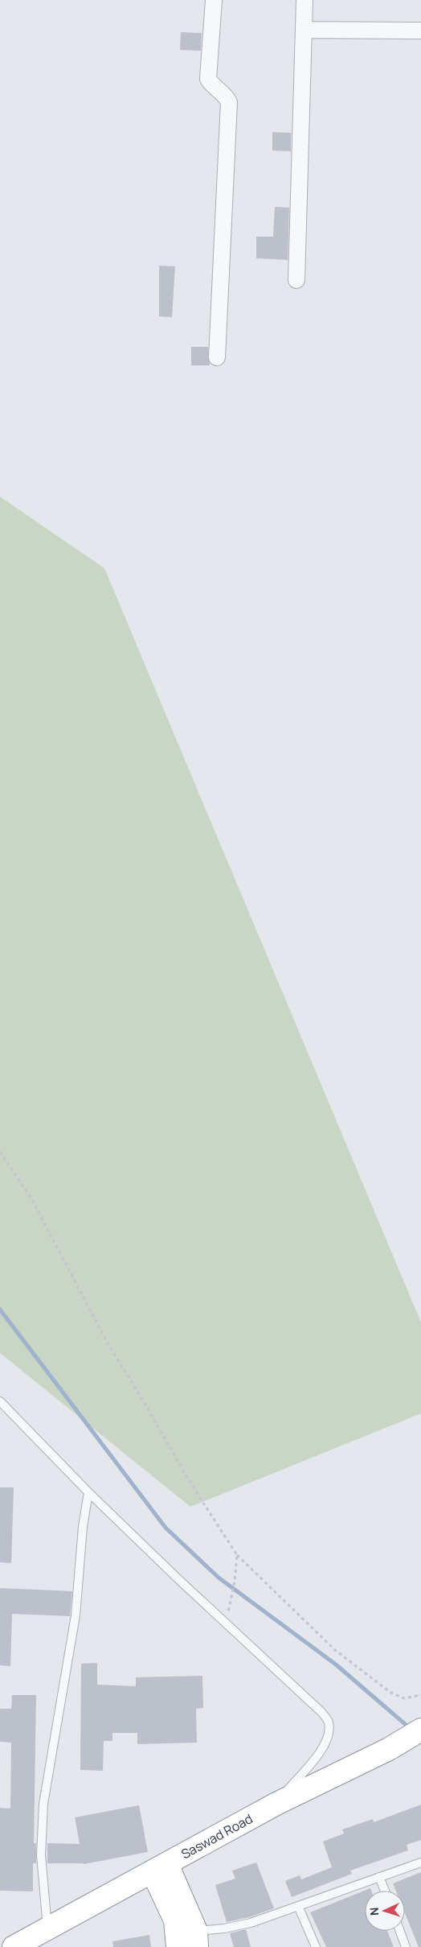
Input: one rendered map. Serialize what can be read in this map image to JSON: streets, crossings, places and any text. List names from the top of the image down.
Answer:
{
  "streets": {
    "highway": ["Saswad Road"]
  },
  "north": "left"
}
